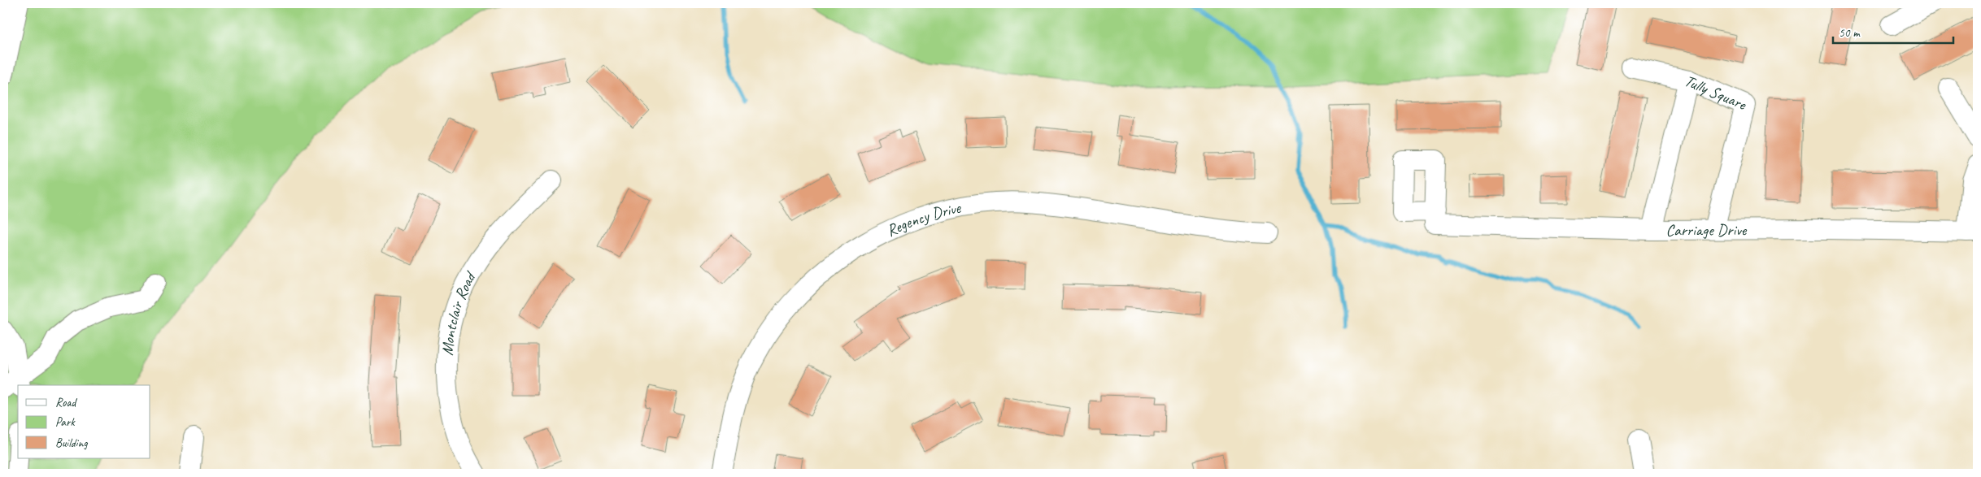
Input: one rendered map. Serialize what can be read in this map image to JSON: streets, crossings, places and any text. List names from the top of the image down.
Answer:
{
  "streets": {
    "street": [
      "Tully Square",
      "Regency Drive",
      "Carriage Drive",
      "Montclair Road"
    ]
  },
  "crossings": [
    ["Tully Square", "Carriage Drive"]
  ],
  "legend": ["Road", "Park", "Building"],
  "scale_bar": "50 m"
}
